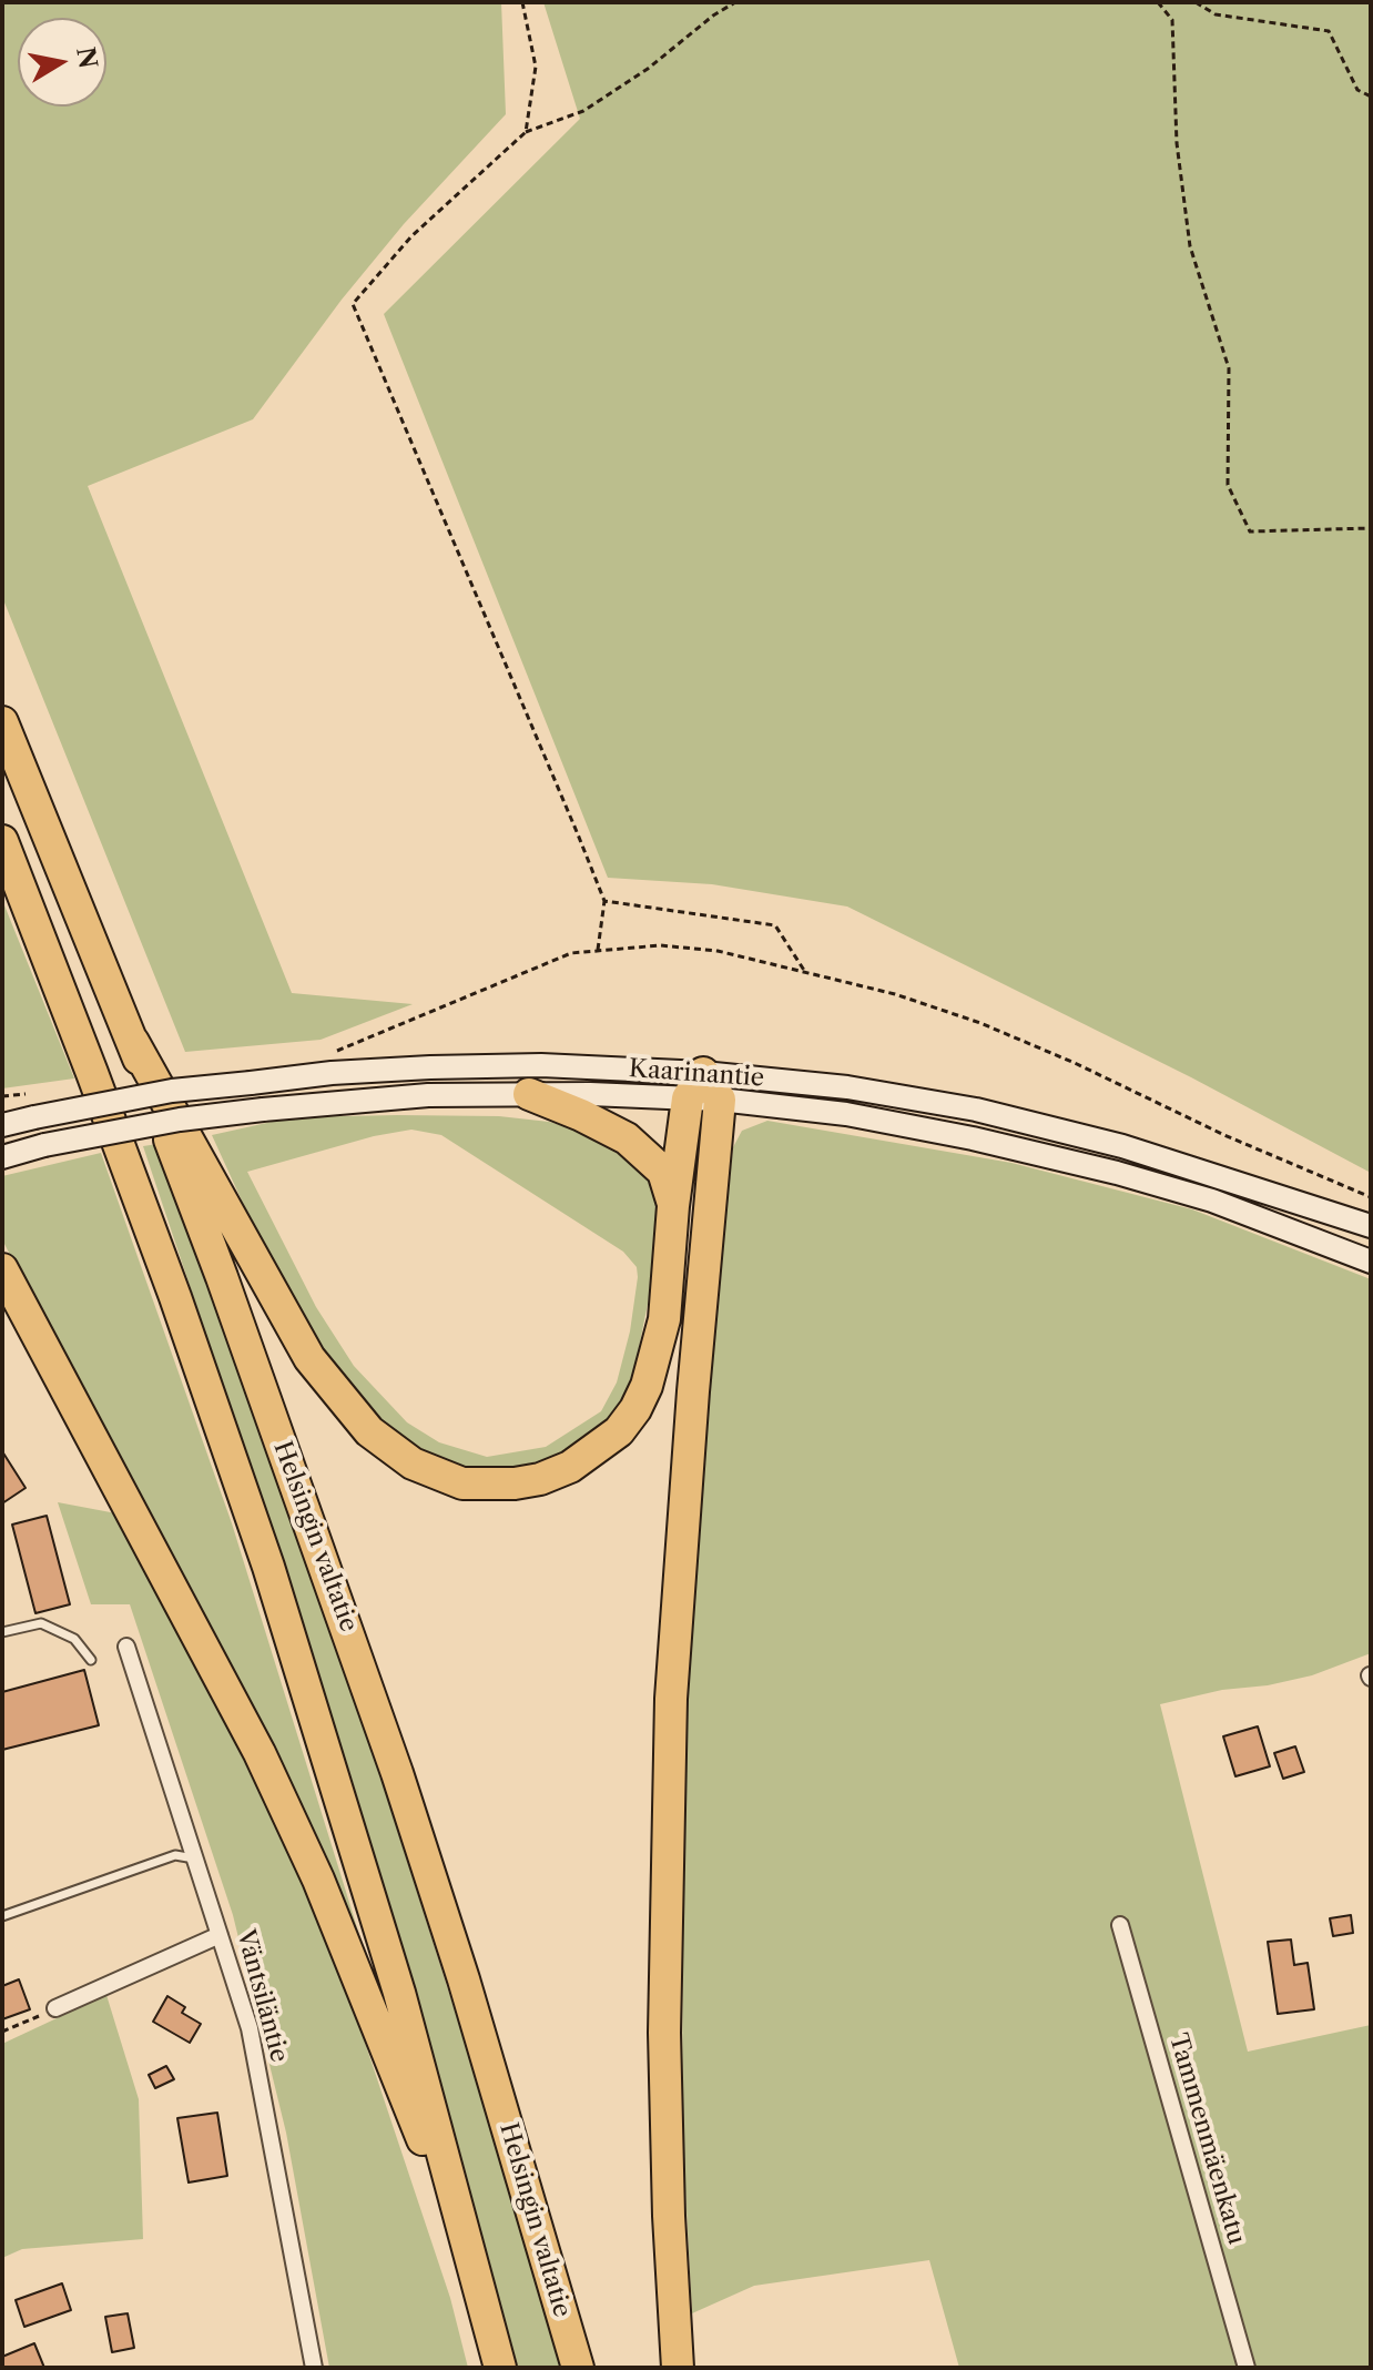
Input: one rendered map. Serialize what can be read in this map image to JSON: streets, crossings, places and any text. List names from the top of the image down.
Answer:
{
  "streets": {
    "highway": ["Helsingin valtatie"],
    "main road": ["Kaarinantie"],
    "street": ["Väntsiläntie", "Tammenmäenkatu"]
  },
  "north": "right"
}
